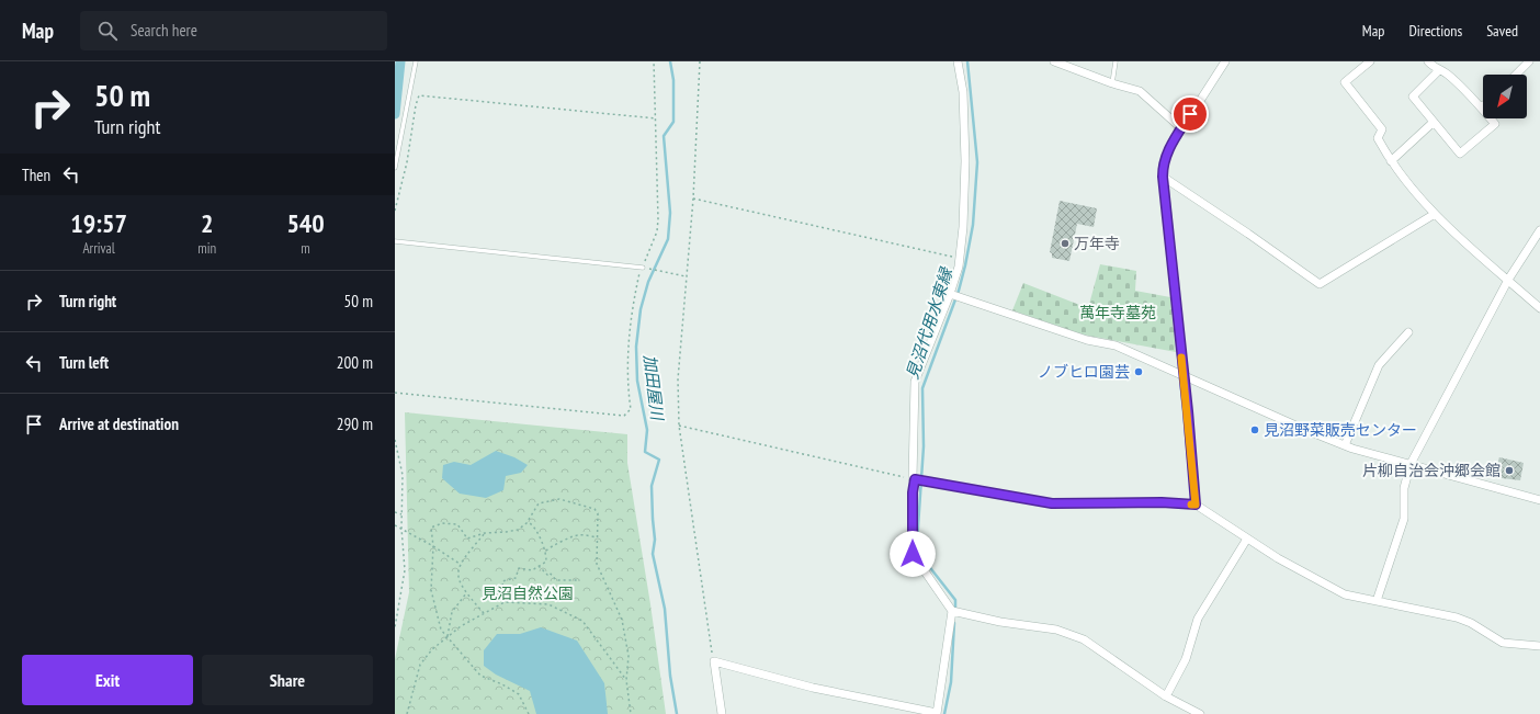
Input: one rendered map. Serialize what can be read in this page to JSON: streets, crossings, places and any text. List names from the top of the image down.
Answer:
{
  "water": ["見沼代用水東縁", "加田屋川"],
  "parks": ["萬年寺墓苑", "見沼自然公園"],
  "places": [
    "万年寺",
    "ノブヒロ園芸",
    "見沼野菜販売センター",
    "片柳自治会沖郷会館"
  ],
  "north": "bottom left",
  "page": {
    "header": "Map",
    "search": "Search here",
    "nav": ["Map", "Directions", "Saved"],
    "turn": ["50 m", "Turn right"],
    "then": "Then",
    "eta": [
      "19:57",
      "Arrival",
      "2",
      "min",
      "540",
      "m"
    ],
    "list": [
      {
        "name": "Turn right",
        "value": "50 m"
      },
      {
        "name": "Turn left",
        "value": "200 m"
      },
      {
        "name": "Arrive at destination",
        "value": "290 m"
      }
    ],
    "buttons": ["Exit", "Share"]
  }
}
